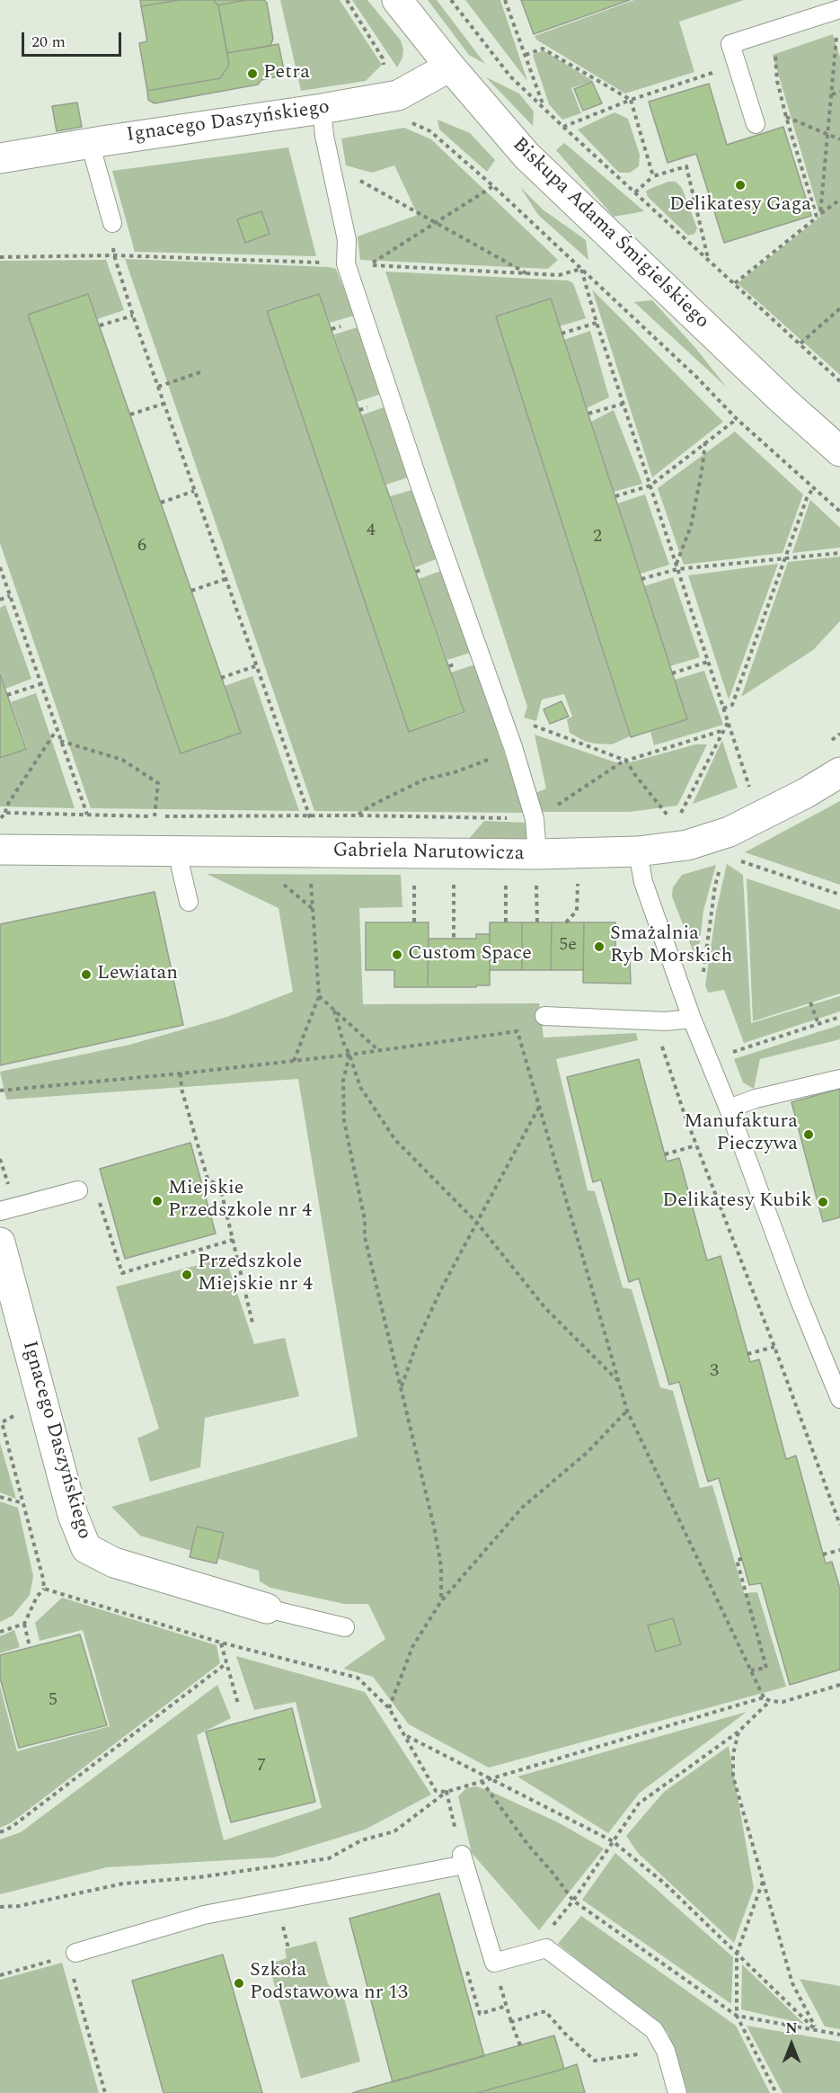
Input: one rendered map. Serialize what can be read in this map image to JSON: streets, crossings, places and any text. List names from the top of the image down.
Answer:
{
  "streets": {
    "street": ["Ignacego Daszyńskiego", "Biskupa Adama Śmigielskiego", "Gabriela Narutowicza"]
  },
  "crossings": [
    ["Ignacego Daszyńskiego", "Biskupa Adama Śmigielskiego"]
  ],
  "places": [
    "Petra",
    "Delikatesy Gaga",
    "Smażalnia Ryb Morskich",
    "Custom Space",
    "Lewiatan",
    "Manufaktura Pieczywa",
    "Miejskie Przedszkole nr 4",
    "Delikatesy Kubik",
    "Przedszkole Miejskie nr 4",
    "Szkoła Podstawowa nr 13"
  ],
  "house_numbers": [
    "4",
    "2",
    "6",
    "5e",
    "3",
    "5",
    "7"
  ],
  "scale_bar": "20 m",
  "north": "top"
}
